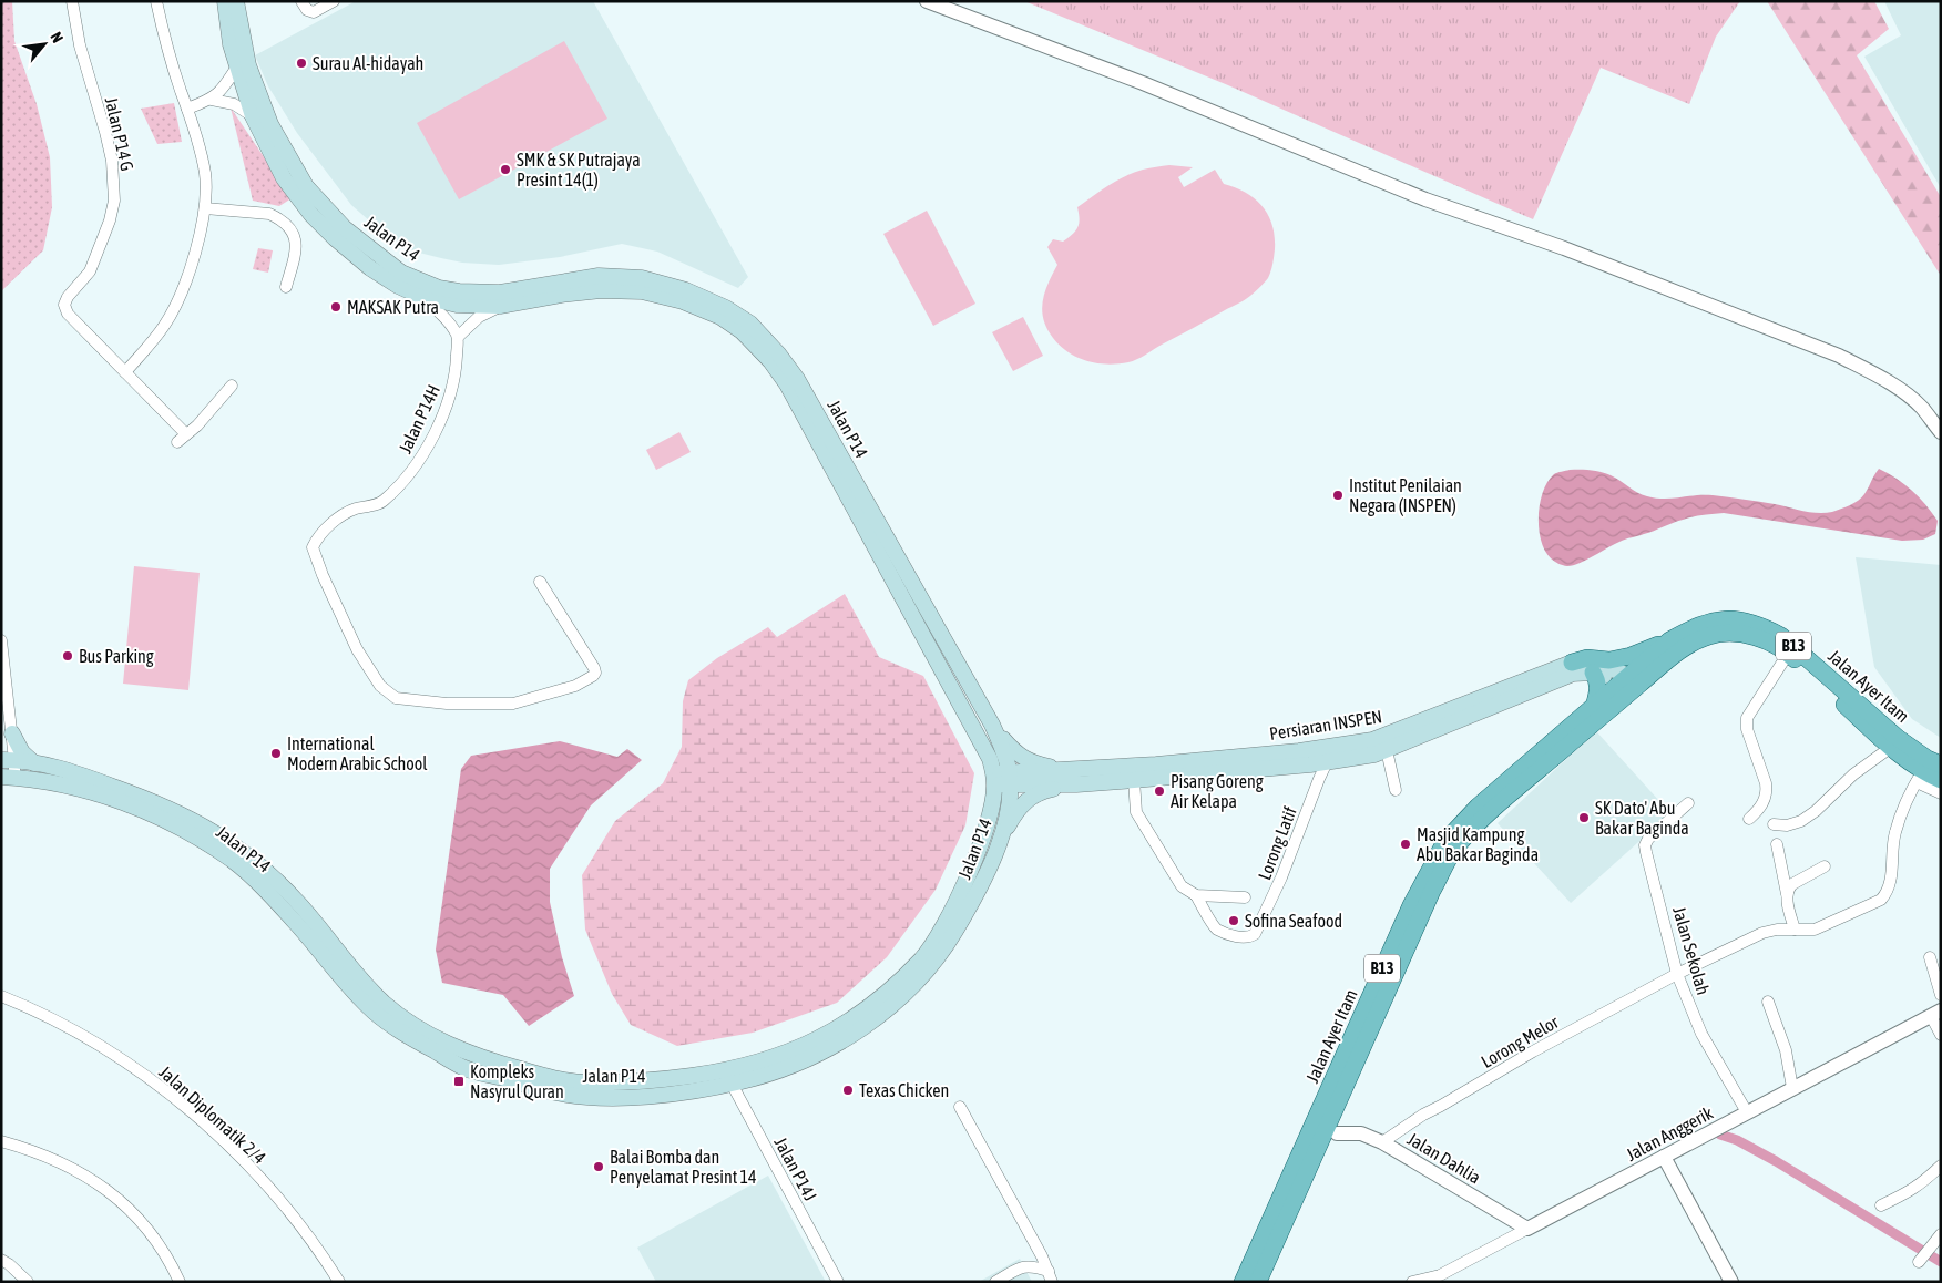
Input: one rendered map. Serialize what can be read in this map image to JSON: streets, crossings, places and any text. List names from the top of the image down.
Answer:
{
  "streets": {
    "main road": [
      "Jalan P14",
      "B13",
      "Jalan Ayer Itam",
      "Persiaran INSPEN"
    ],
    "street": [
      "Jalan P14 G",
      "Jalan P14H",
      "Lorong Latif",
      "Jalan Sekolah",
      "Lorong Melor",
      "Jalan Diplomatik 2/4",
      "Jalan Anggerik",
      "Jalan Dahlia",
      "Jalan P14J"
    ]
  },
  "crossings": [
    ["Jalan P14", "Jalan P14J"],
    ["B13", "Jalan Ayer Itam"],
    ["B13", "Persiaran INSPEN"],
    ["Jalan Ayer Itam", "Persiaran INSPEN"],
    ["Jalan Ayer Itam", "Lorong Melor"],
    ["Persiaran INSPEN", "Lorong Latif"],
    ["Jalan Sekolah", "Lorong Melor"],
    ["Jalan Sekolah", "Jalan Anggerik"],
    ["Lorong Melor", "Jalan Dahlia"],
    ["Jalan Anggerik", "Jalan Dahlia"]
  ],
  "places": {
    "other": [
      "Surau Al-hidayah",
      "SMK & SK Putrajaya Presint 14(1)",
      "MAKSAK Putra",
      "Institut Penilaian Negara (INSPEN)",
      "Bus Parking",
      "International Modern Arabic School",
      "Pisang Goreng Air Kelapa",
      "SK Dato' Abu Bakar Baginda",
      "Masjid Kampung Abu Bakar Baginda",
      "Sofina Seafood",
      "Texas Chicken",
      "Balai Bomba dan Penyelamat Presint 14"
    ],
    "transit": ["Kompleks Nasyrul Quran"]
  },
  "north": "top right"
}
